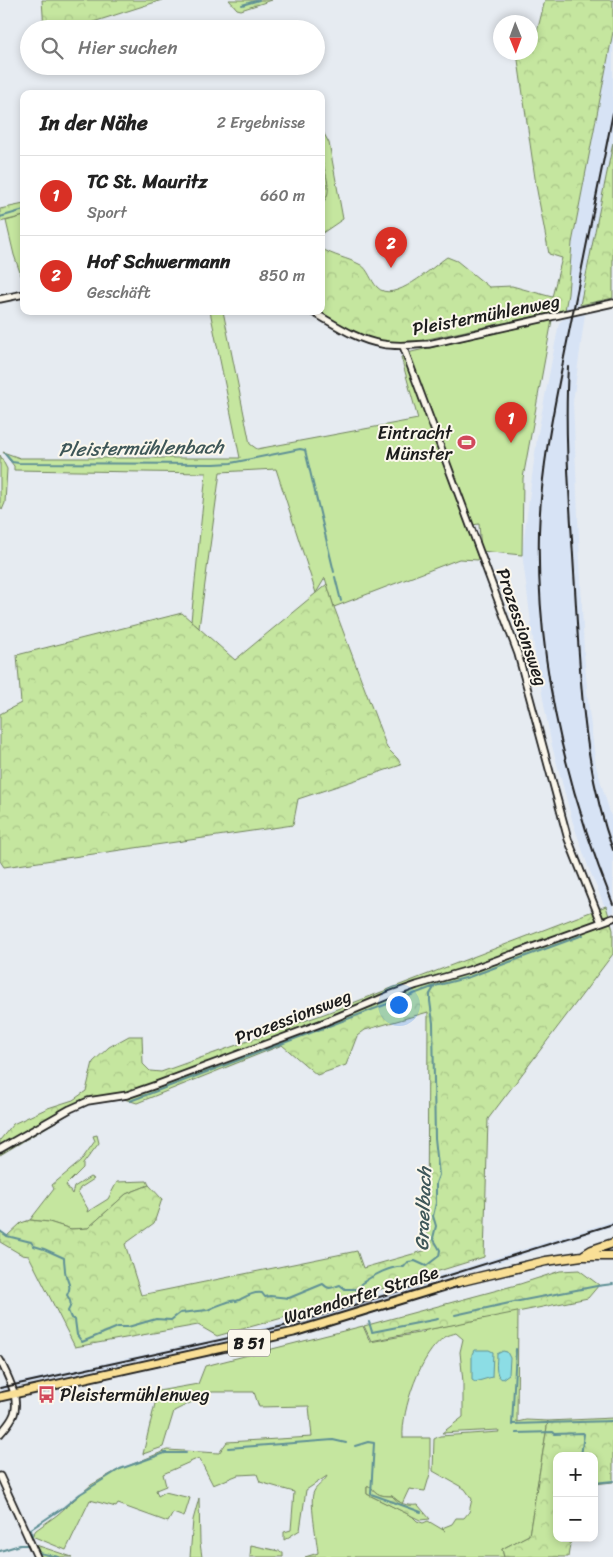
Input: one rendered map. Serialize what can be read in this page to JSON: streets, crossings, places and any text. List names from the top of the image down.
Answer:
{
  "streets": {
    "highway": ["Warendorfer Straße", "B 51"],
    "street": ["Pleistermühlenweg", "Prozessionsweg"]
  },
  "crossings": [
    ["Pleistermühlenweg", "Prozessionsweg"],
    ["Warendorfer Straße", "B 51"]
  ],
  "water": ["Pleistermühlenbach", "Graelbach"],
  "places": {
    "sports": ["Eintracht Münster"],
    "bus stop": ["Pleistermühlenweg"]
  },
  "north": "bottom",
  "page": {
    "search": "Hier suchen",
    "heading": ["In der Nähe", "2 Ergebnisse"],
    "list": [
      {
        "mark": "1",
        "name": "TC St. Mauritz",
        "note": "Sport",
        "value": "660 m"
      },
      {
        "mark": "2",
        "name": "Hof Schwermann",
        "note": "Geschäft",
        "value": "850 m"
      }
    ],
    "pins": ["2", "1"],
    "map_buttons": ["+", "−"]
  }
}
